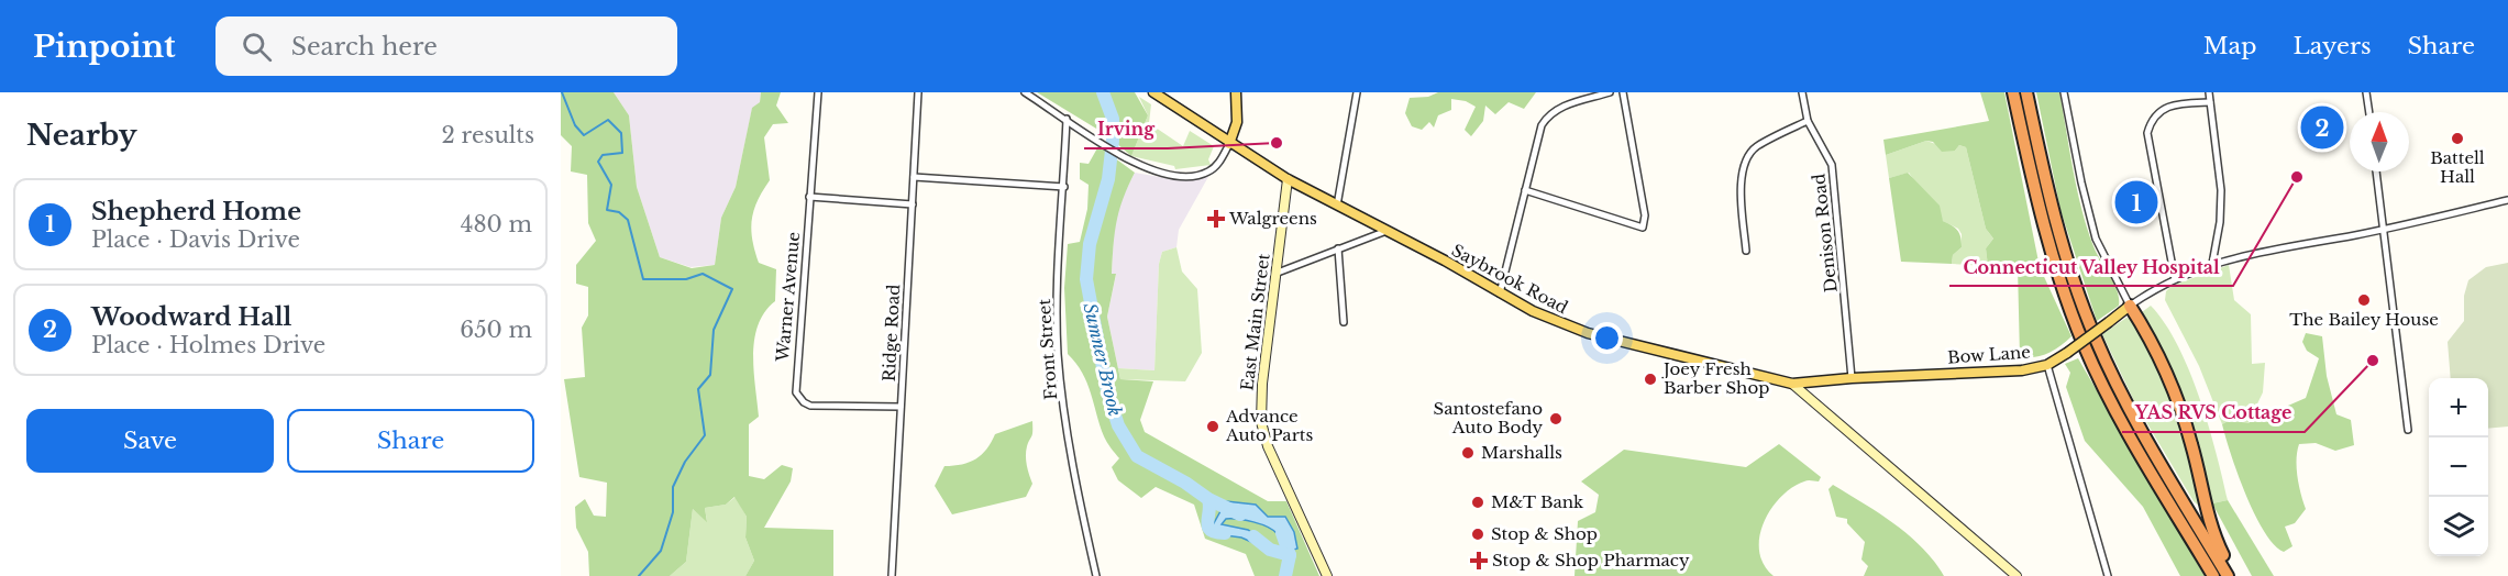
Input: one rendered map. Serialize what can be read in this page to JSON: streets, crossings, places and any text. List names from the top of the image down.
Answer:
{
  "streets": {
    "main road": ["Saybrook Road", "East Main Street", "Bow Lane"],
    "street": [
      "Denison Road",
      "Warner Avenue",
      "Ridge Road",
      "Front Street"
    ]
  },
  "crossings": [
    ["Denison Road", "Bow Lane"],
    ["Saybrook Road", "East Main Street"],
    ["Saybrook Road", "Bow Lane"],
    ["Warner Avenue", "Ridge Road"]
  ],
  "water": ["Sumner Brook"],
  "places": {
    "other": [
      "Battell Hall",
      "Irving",
      "Connecticut Valley Hospital",
      "The Bailey House",
      "YAS RVS Cottage",
      "Joey Fresh Barber Shop",
      "Santostefano Auto Body",
      "Advance Auto Parts",
      "Marshalls",
      "M&T Bank",
      "Stop & Shop"
    ],
    "health": ["Walgreens", "Stop & Shop Pharmacy"]
  },
  "north": "top",
  "page": {
    "header": "Pinpoint",
    "search": "Search here",
    "nav": ["Map", "Layers", "Share"],
    "heading": ["Nearby", "2 results"],
    "pins": ["2", "1"],
    "list": [
      {
        "mark": "1",
        "name": "Shepherd Home",
        "note": "Place · Davis Drive",
        "value": "480 m"
      },
      {
        "mark": "2",
        "name": "Woodward Hall",
        "note": "Place · Holmes Drive",
        "value": "650 m"
      }
    ],
    "map_buttons": ["+", "−"],
    "buttons": ["Save", "Share"]
  }
}
